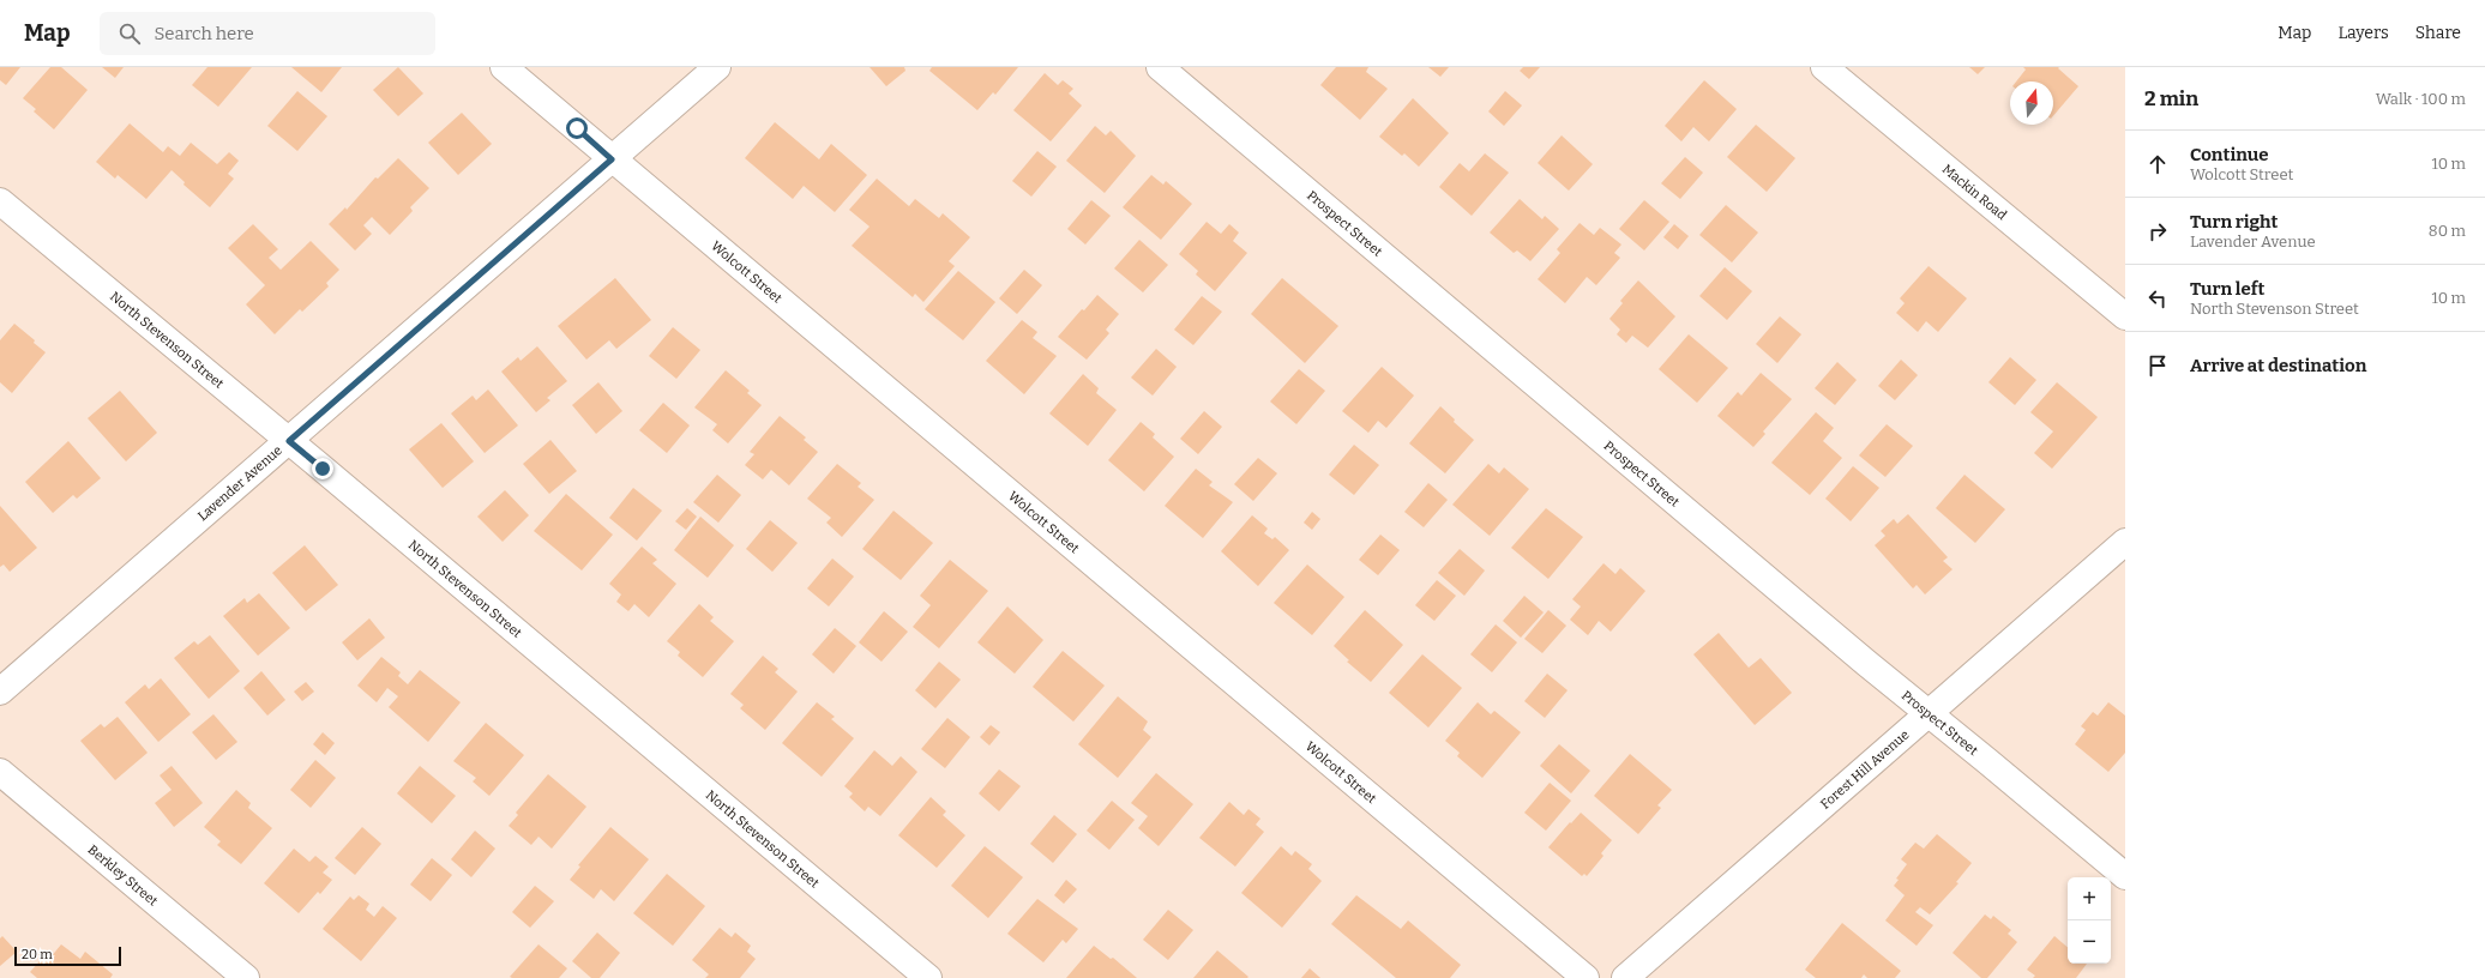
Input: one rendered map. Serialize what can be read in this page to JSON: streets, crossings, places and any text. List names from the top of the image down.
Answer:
{
  "streets": {
    "street": [
      "Mackin Road",
      "Prospect Street",
      "Wolcott Street",
      "North Stevenson Street",
      "Lavender Avenue",
      "Forest Hill Avenue",
      "Berkley Street"
    ]
  },
  "crossings": [
    ["Prospect Street", "Forest Hill Avenue"],
    ["Wolcott Street", "Lavender Avenue"],
    ["North Stevenson Street", "Lavender Avenue"]
  ],
  "scale_bar": "20 m",
  "north": "top",
  "page": {
    "header": "Map",
    "search": "Search here",
    "nav": ["Map", "Layers", "Share"],
    "heading": ["2 min", "Walk · 100 m"],
    "list": [
      ["Continue", "Wolcott Street", "10 m"],
      ["Turn right", "Lavender Avenue", "80 m"],
      ["Turn left", "North Stevenson Street", "10 m"],
      "Arrive at destination"
    ],
    "map_buttons": ["+", "−"],
    "scale": "20 m"
  }
}
